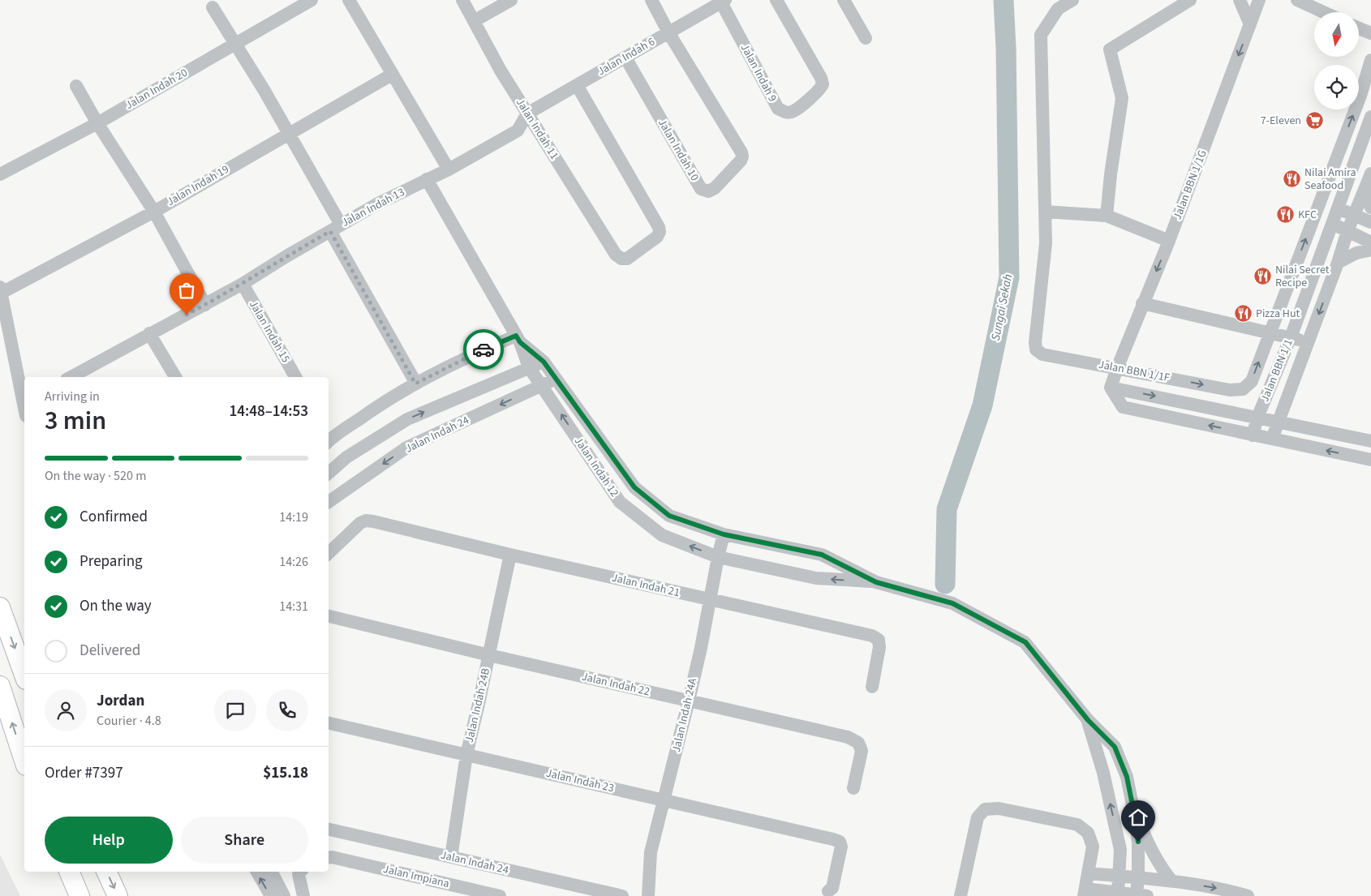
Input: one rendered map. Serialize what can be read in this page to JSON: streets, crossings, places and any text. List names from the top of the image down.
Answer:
{
  "streets": {
    "street": [
      "Jalan Indah 6",
      "Jalan Indah 9",
      "Jalan Indah 20",
      "Jalan Indah 11",
      "Jalan Indah 10",
      "Jalan BBN 1/1G",
      "Jalan Indah 19",
      "Jalan Indah 13",
      "Jalan Indah 15",
      "Jalan BBN 1/1",
      "Jalan BBN 1/1F",
      "Jalan Indah 24",
      "Jalan Indah 12",
      "Jalan Indah 21",
      "Jalan Indah 22",
      "Jalan Indah 24B",
      "Jalan Indah 24A",
      "Jalan Indah 23",
      "Jalan Impiana"
    ]
  },
  "crossings": [
    ["Jalan Indah 6", "Jalan Indah 9"],
    ["Jalan Indah 6", "Jalan Indah 11"],
    ["Jalan Indah 6", "Jalan Indah 10"],
    ["Jalan Indah 6", "Jalan Indah 13"],
    ["Jalan Indah 11", "Jalan Indah 13"],
    ["Jalan BBN 1/1G", "Jalan BBN 1/1"],
    ["Jalan BBN 1/1G", "Jalan BBN 1/1F"],
    ["Jalan Indah 13", "Jalan Indah 15"],
    ["Jalan Indah 13", "Jalan Indah 12"],
    ["Jalan Indah 24", "Jalan Indah 12"],
    ["Jalan Indah 24", "Jalan Indah 24B"],
    ["Jalan Indah 12", "Jalan Indah 24A"],
    ["Jalan Indah 21", "Jalan Indah 24B"],
    ["Jalan Indah 21", "Jalan Indah 24A"],
    ["Jalan Indah 22", "Jalan Indah 24B"],
    ["Jalan Indah 22", "Jalan Indah 24A"],
    ["Jalan Indah 24B", "Jalan Indah 23"],
    ["Jalan Indah 24A", "Jalan Indah 23"]
  ],
  "one_way": ["Jalan BBN 1/1G", "Jalan BBN 1/1F"],
  "water": ["Sungai Sekah"],
  "places": {
    "supermarket": ["7-Eleven"],
    "restaurant": [
      "Nilai Amira Seafood",
      "KFC",
      "Nilai Secret Recipe",
      "Pizza Hut"
    ]
  },
  "north": "bottom",
  "page": {
    "heading": ["3 min", "Arriving in", "14:48–14:53"],
    "panel": [
      "Jordan",
      "Courier · 4.8",
      "Order #7397",
      "$15.18"
    ],
    "bar": "On the way · 520 m",
    "list": [
      ["Confirmed", "14:19"],
      ["Preparing", "14:26"],
      ["On the way", "14:31"],
      "Delivered"
    ],
    "buttons": ["Help", "Share"]
  }
}
